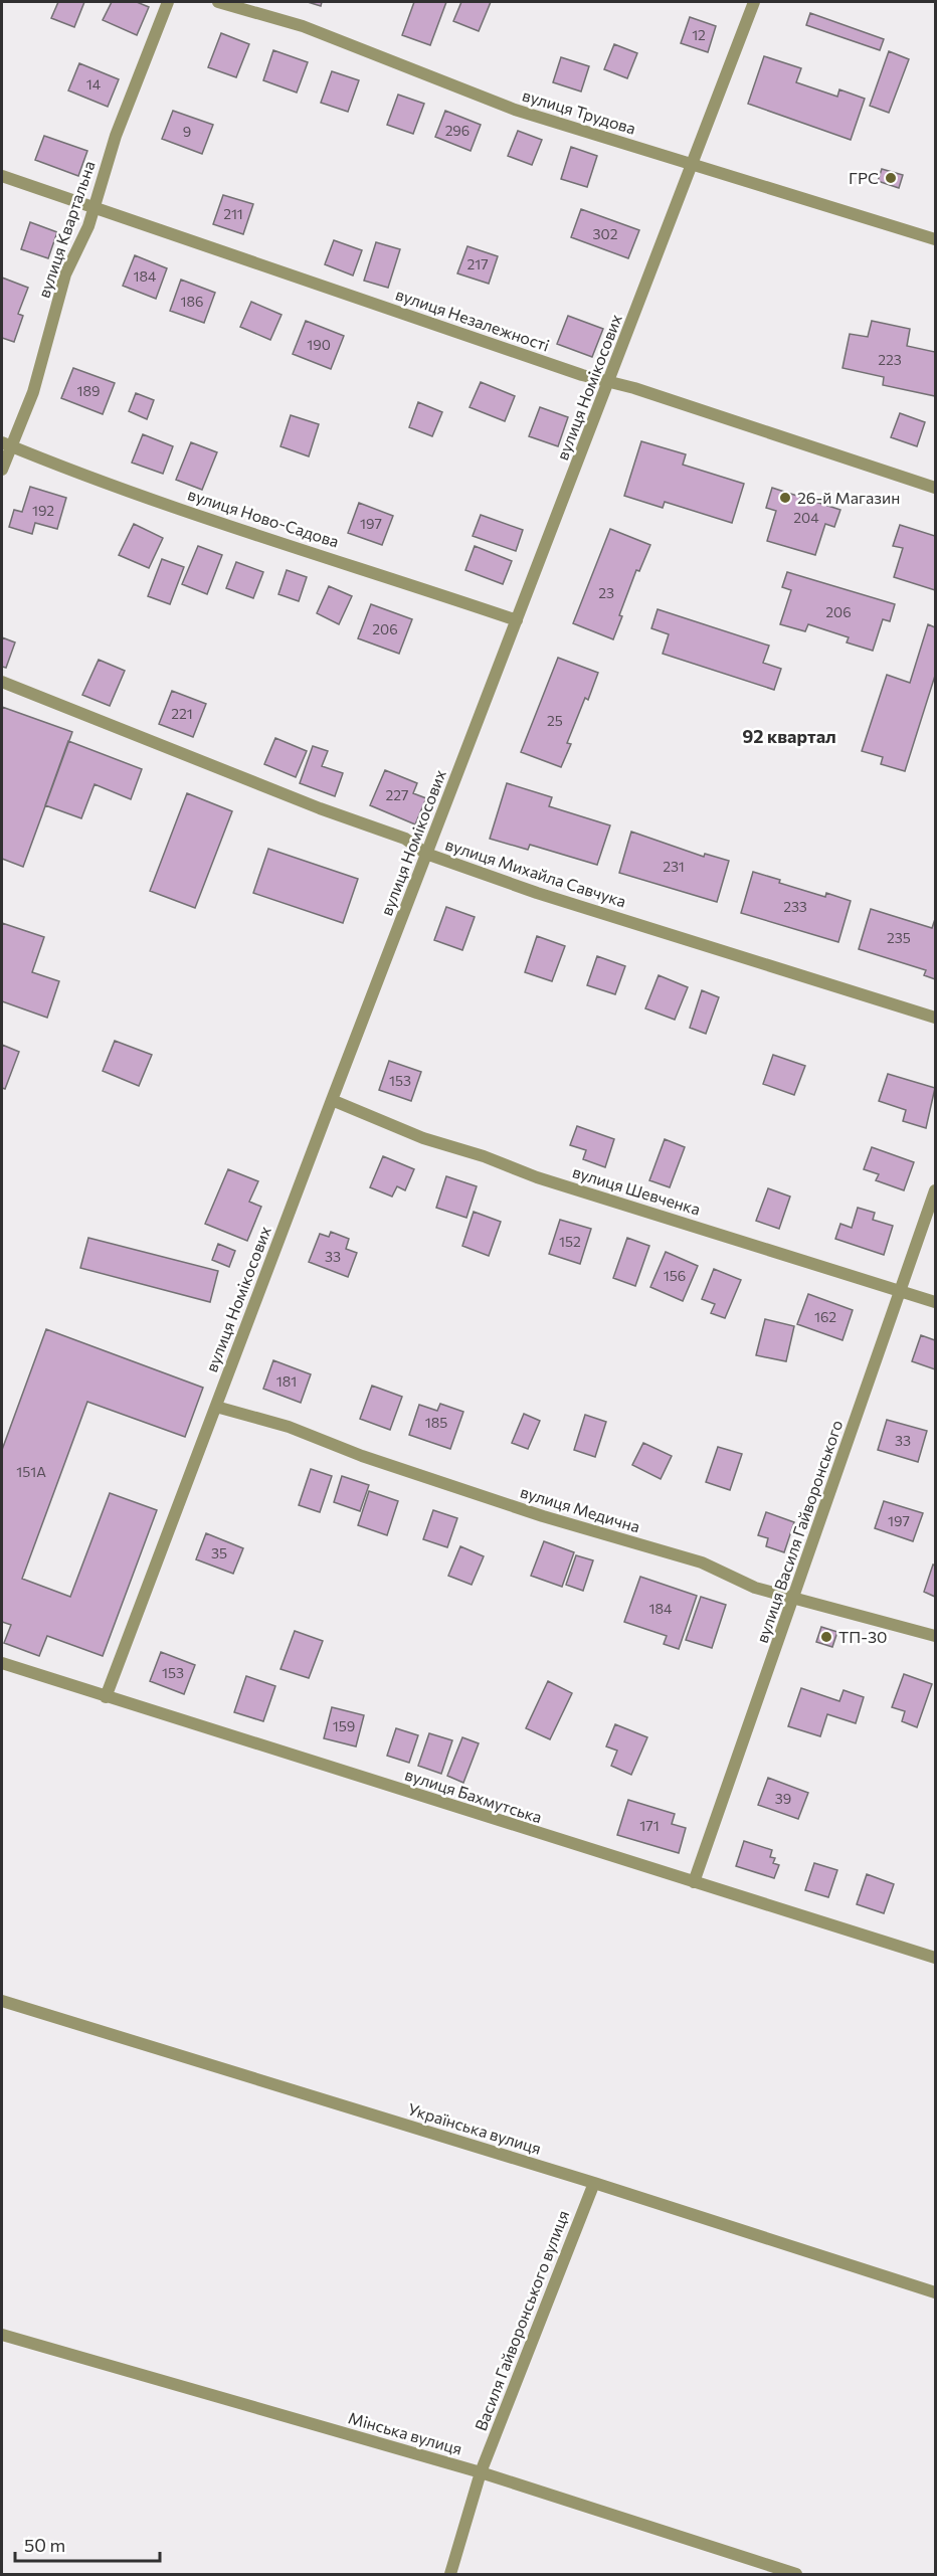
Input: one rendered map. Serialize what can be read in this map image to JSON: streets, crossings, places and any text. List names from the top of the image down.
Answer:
{
  "streets": {
    "street": [
      "вулиця Трудова",
      "вулиця Квартальна",
      "вулиця Незалежності",
      "вулиця Номікосових",
      "вулиця Ново-Садова",
      "вулиця Михайла Савчука",
      "вулиця Шевченка",
      "вулиця Медична",
      "вулиця Василя Гайворонського",
      "вулиця Бахмутська",
      "Українська вулиця",
      "Василя Гайворонського вулиця",
      "Мінська вулиця"
    ]
  },
  "crossings": [
    ["вулиця Трудова", "вулиця Номікосових"],
    ["вулиця Квартальна", "вулиця Незалежності"],
    ["вулиця Квартальна", "вулиця Ново-Садова"],
    ["вулиця Незалежності", "вулиця Номікосових"],
    ["вулиця Номікосових", "вулиця Ново-Садова"],
    ["вулиця Номікосових", "вулиця Михайла Савчука"],
    ["вулиця Номікосових", "вулиця Шевченка"],
    ["вулиця Номікосових", "вулиця Медична"],
    ["вулиця Номікосових", "вулиця Бахмутська"],
    ["вулиця Шевченка", "вулиця Василя Гайворонського"],
    ["вулиця Медична", "вулиця Василя Гайворонського"],
    ["вулиця Василя Гайворонського", "вулиця Бахмутська"],
    ["Українська вулиця", "Василя Гайворонського вулиця"],
    ["Василя Гайворонського вулиця", "Мінська вулиця"]
  ],
  "districts": ["92 квартал"],
  "places": ["ГРС", "26-й Магазин", "ТП-30"],
  "house_numbers": [
    "12",
    "14",
    "296",
    "9",
    "211",
    "302",
    "217",
    "184",
    "186",
    "190",
    "223",
    "189",
    "192",
    "204",
    "197",
    "23",
    "206",
    "206",
    "221",
    "25",
    "227",
    "231",
    "233",
    "235",
    "153",
    "152",
    "33",
    "156",
    "162",
    "181",
    "185",
    "33",
    "151А",
    "197",
    "35",
    "184",
    "153",
    "159",
    "39",
    "171"
  ],
  "scale_bar": "50 m"
}
